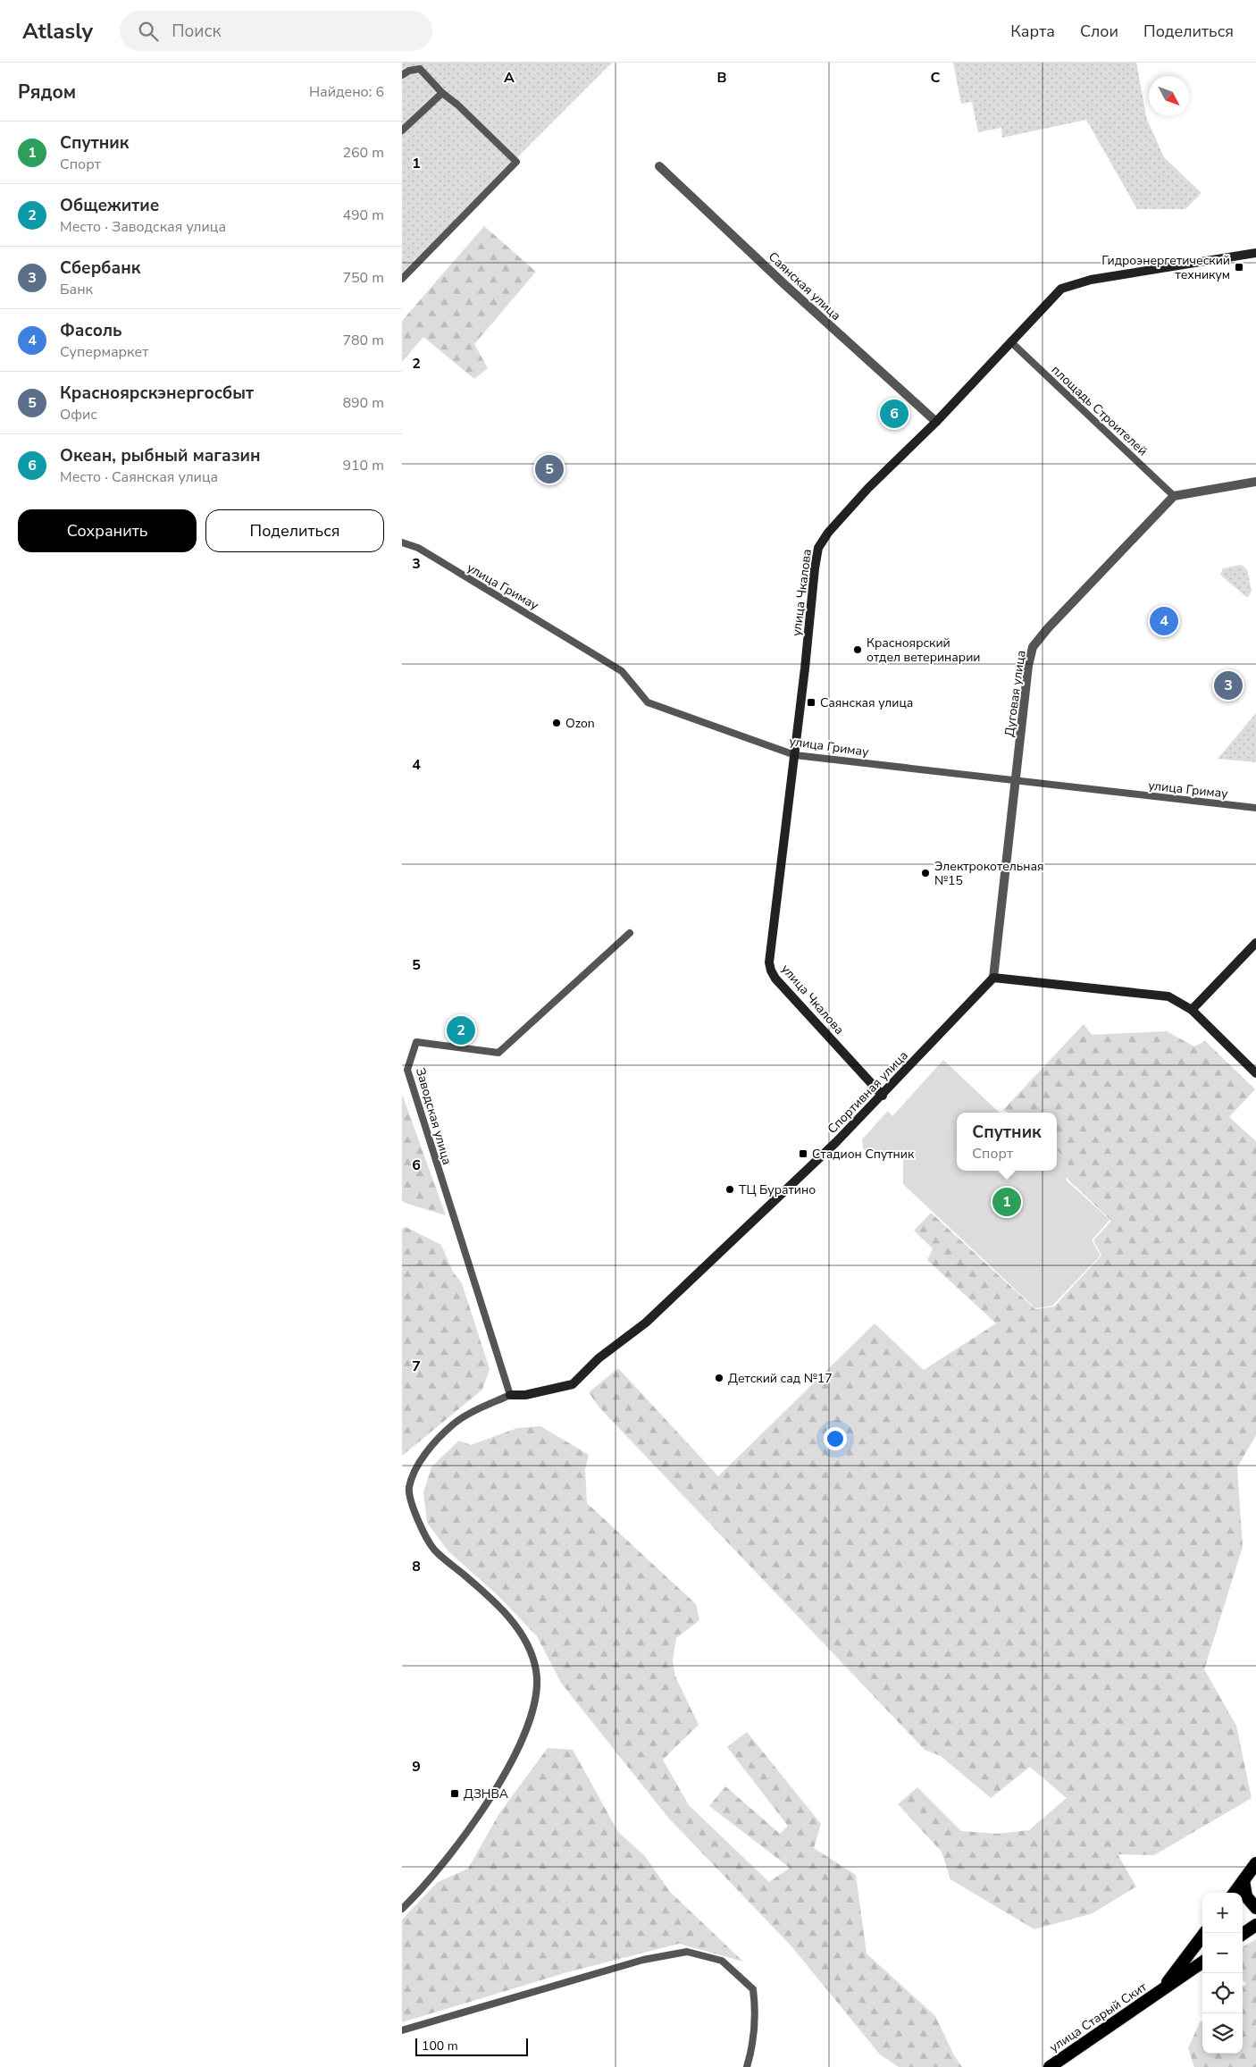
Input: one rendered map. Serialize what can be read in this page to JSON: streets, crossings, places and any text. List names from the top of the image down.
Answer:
{
  "streets": {
    "highway": ["улица Старый Скит"],
    "main road": ["улица Чкалова", "Спортивная улица"],
    "street": [
      "Саянская улица",
      "площадь Строителей",
      "улица Гримау",
      "Дуговая улица",
      "Заводская улица"
    ]
  },
  "crossings": [
    ["Саянская улица", "улица Чкалова"],
    ["площадь Строителей", "улица Чкалова"],
    ["площадь Строителей", "Дуговая улица"],
    ["улица Гримау", "улица Чкалова"],
    ["улица Гримау", "Дуговая улица"],
    ["улица Чкалова", "Спортивная улица"],
    ["Дуговая улица", "Спортивная улица"],
    ["Спортивная улица", "Заводская улица"]
  ],
  "places": {
    "transit": [
      "Гидроэнергетический техникум",
      "Саянская улица",
      "Стадион Спутник",
      "ДЗНВА"
    ],
    "other": [
      "Красноярский отдел ветеринарии",
      "Ozon",
      "Электрокотельная №15",
      "ТЦ Буратино",
      "Детский сад №17"
    ]
  },
  "scale_bar": "100 m",
  "north": "bottom right",
  "page": {
    "header": "Atlasly",
    "search": "Поиск",
    "nav": ["Карта", "Слои", "Поделиться"],
    "heading": ["Рядом", "Найдено: 6"],
    "list": [
      {
        "mark": "1",
        "name": "Спутник",
        "note": "Спорт",
        "value": "260 m"
      },
      {
        "mark": "2",
        "name": "Общежитие",
        "note": "Место · Заводская улица",
        "value": "490 m"
      },
      {
        "mark": "3",
        "name": "Сбербанк",
        "note": "Банк",
        "value": "750 m"
      },
      {
        "mark": "4",
        "name": "Фасоль",
        "note": "Супермаркет",
        "value": "780 m"
      },
      {
        "mark": "5",
        "name": "Красноярскэнергосбыт",
        "note": "Офис",
        "value": "890 m"
      },
      {
        "mark": "6",
        "name": "Океан, рыбный магазин",
        "note": "Место · Саянская улица",
        "value": "910 m"
      }
    ],
    "pins": [
      "6",
      "5",
      "4",
      "3",
      "2",
      "1"
    ],
    "buttons": ["Сохранить", "Поделиться"],
    "popup": ["Спутник", "Спорт"],
    "map_buttons": ["+", "−"],
    "scale": "100 m"
  },
  "grid": {
    "columns": ["A", "B", "C"],
    "rows": [
      "1",
      "2",
      "3",
      "4",
      "5",
      "6",
      "7",
      "8",
      "9"
    ]
  }
}
